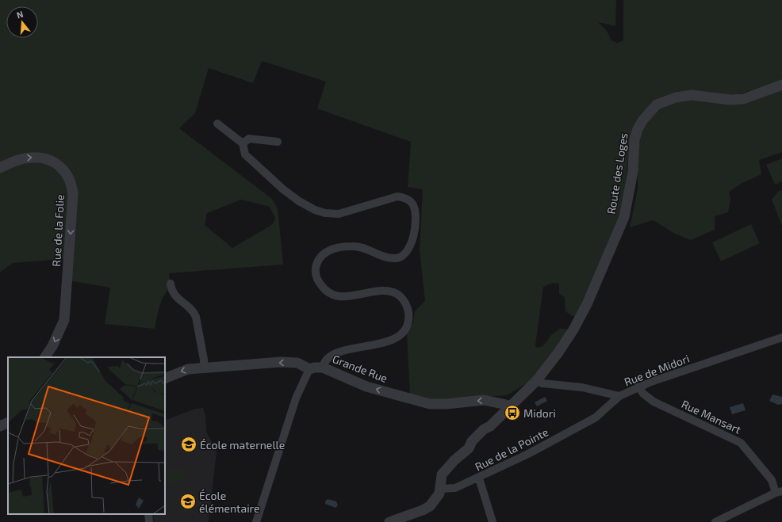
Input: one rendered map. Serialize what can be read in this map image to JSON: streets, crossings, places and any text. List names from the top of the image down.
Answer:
{
  "streets": {
    "street": [
      "Route des Loges",
      "Rue de la Folie",
      "Grande Rue",
      "Rue de Midori",
      "Rue Mansart",
      "Rue de la Pointe"
    ]
  },
  "crossings": [
    ["Route des Loges", "Grande Rue"],
    ["Route des Loges", "Rue de Midori"],
    ["Route des Loges", "Rue de la Pointe"],
    ["Rue de Midori", "Rue Mansart"],
    ["Rue de Midori", "Rue de la Pointe"]
  ],
  "one_way": ["Grande Rue"],
  "places": {
    "bus stop": ["Midori"],
    "school or university": ["École maternelle", "École élémentaire"]
  },
  "north": "top"
}
